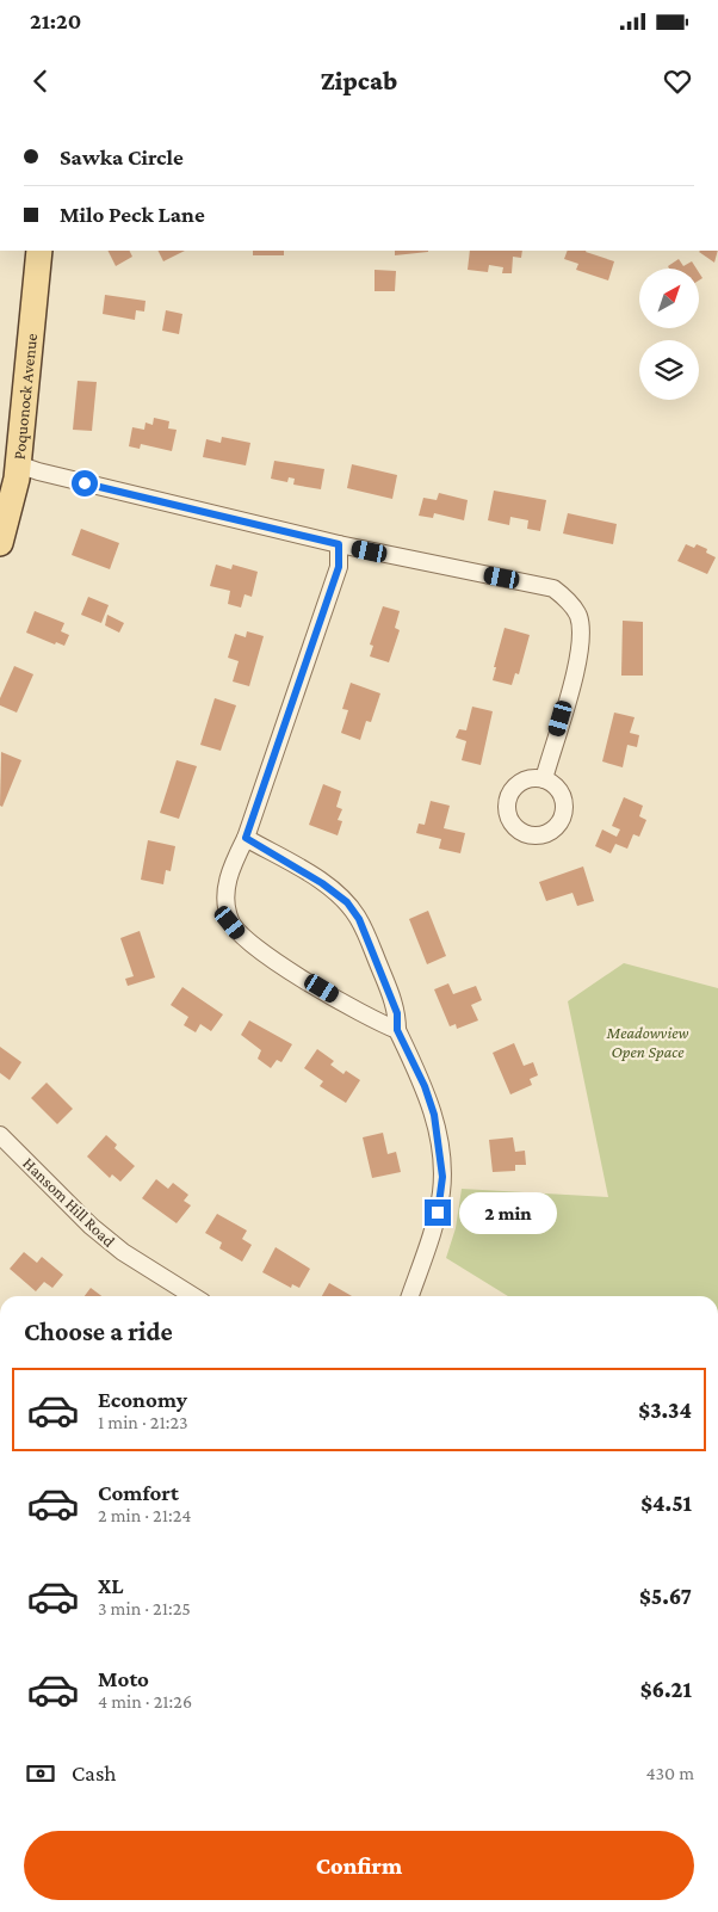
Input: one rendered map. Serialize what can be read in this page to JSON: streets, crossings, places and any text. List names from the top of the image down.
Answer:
{
  "streets": {
    "main road": ["Poquonock Avenue"],
    "street": ["Hansom Hill Road"]
  },
  "parks": ["Meadowview Open Space"],
  "north": "top right",
  "page": {
    "status": "21:20",
    "header": "Zipcab",
    "banner": ["Sawka Circle", "Milo Peck Lane"],
    "bubble": "2 min",
    "heading": "Choose a ride",
    "list": [
      {
        "name": "Economy",
        "note": "1 min · 21:23",
        "value": "$3.34"
      },
      {
        "name": "Comfort",
        "note": "2 min · 21:24",
        "value": "$4.51"
      },
      {
        "name": "XL",
        "note": "3 min · 21:25",
        "value": "$5.67"
      },
      {
        "name": "Moto",
        "note": "4 min · 21:26",
        "value": "$6.21"
      }
    ],
    "pay": ["Cash", "430 m"],
    "buttons": "Confirm"
  }
}
